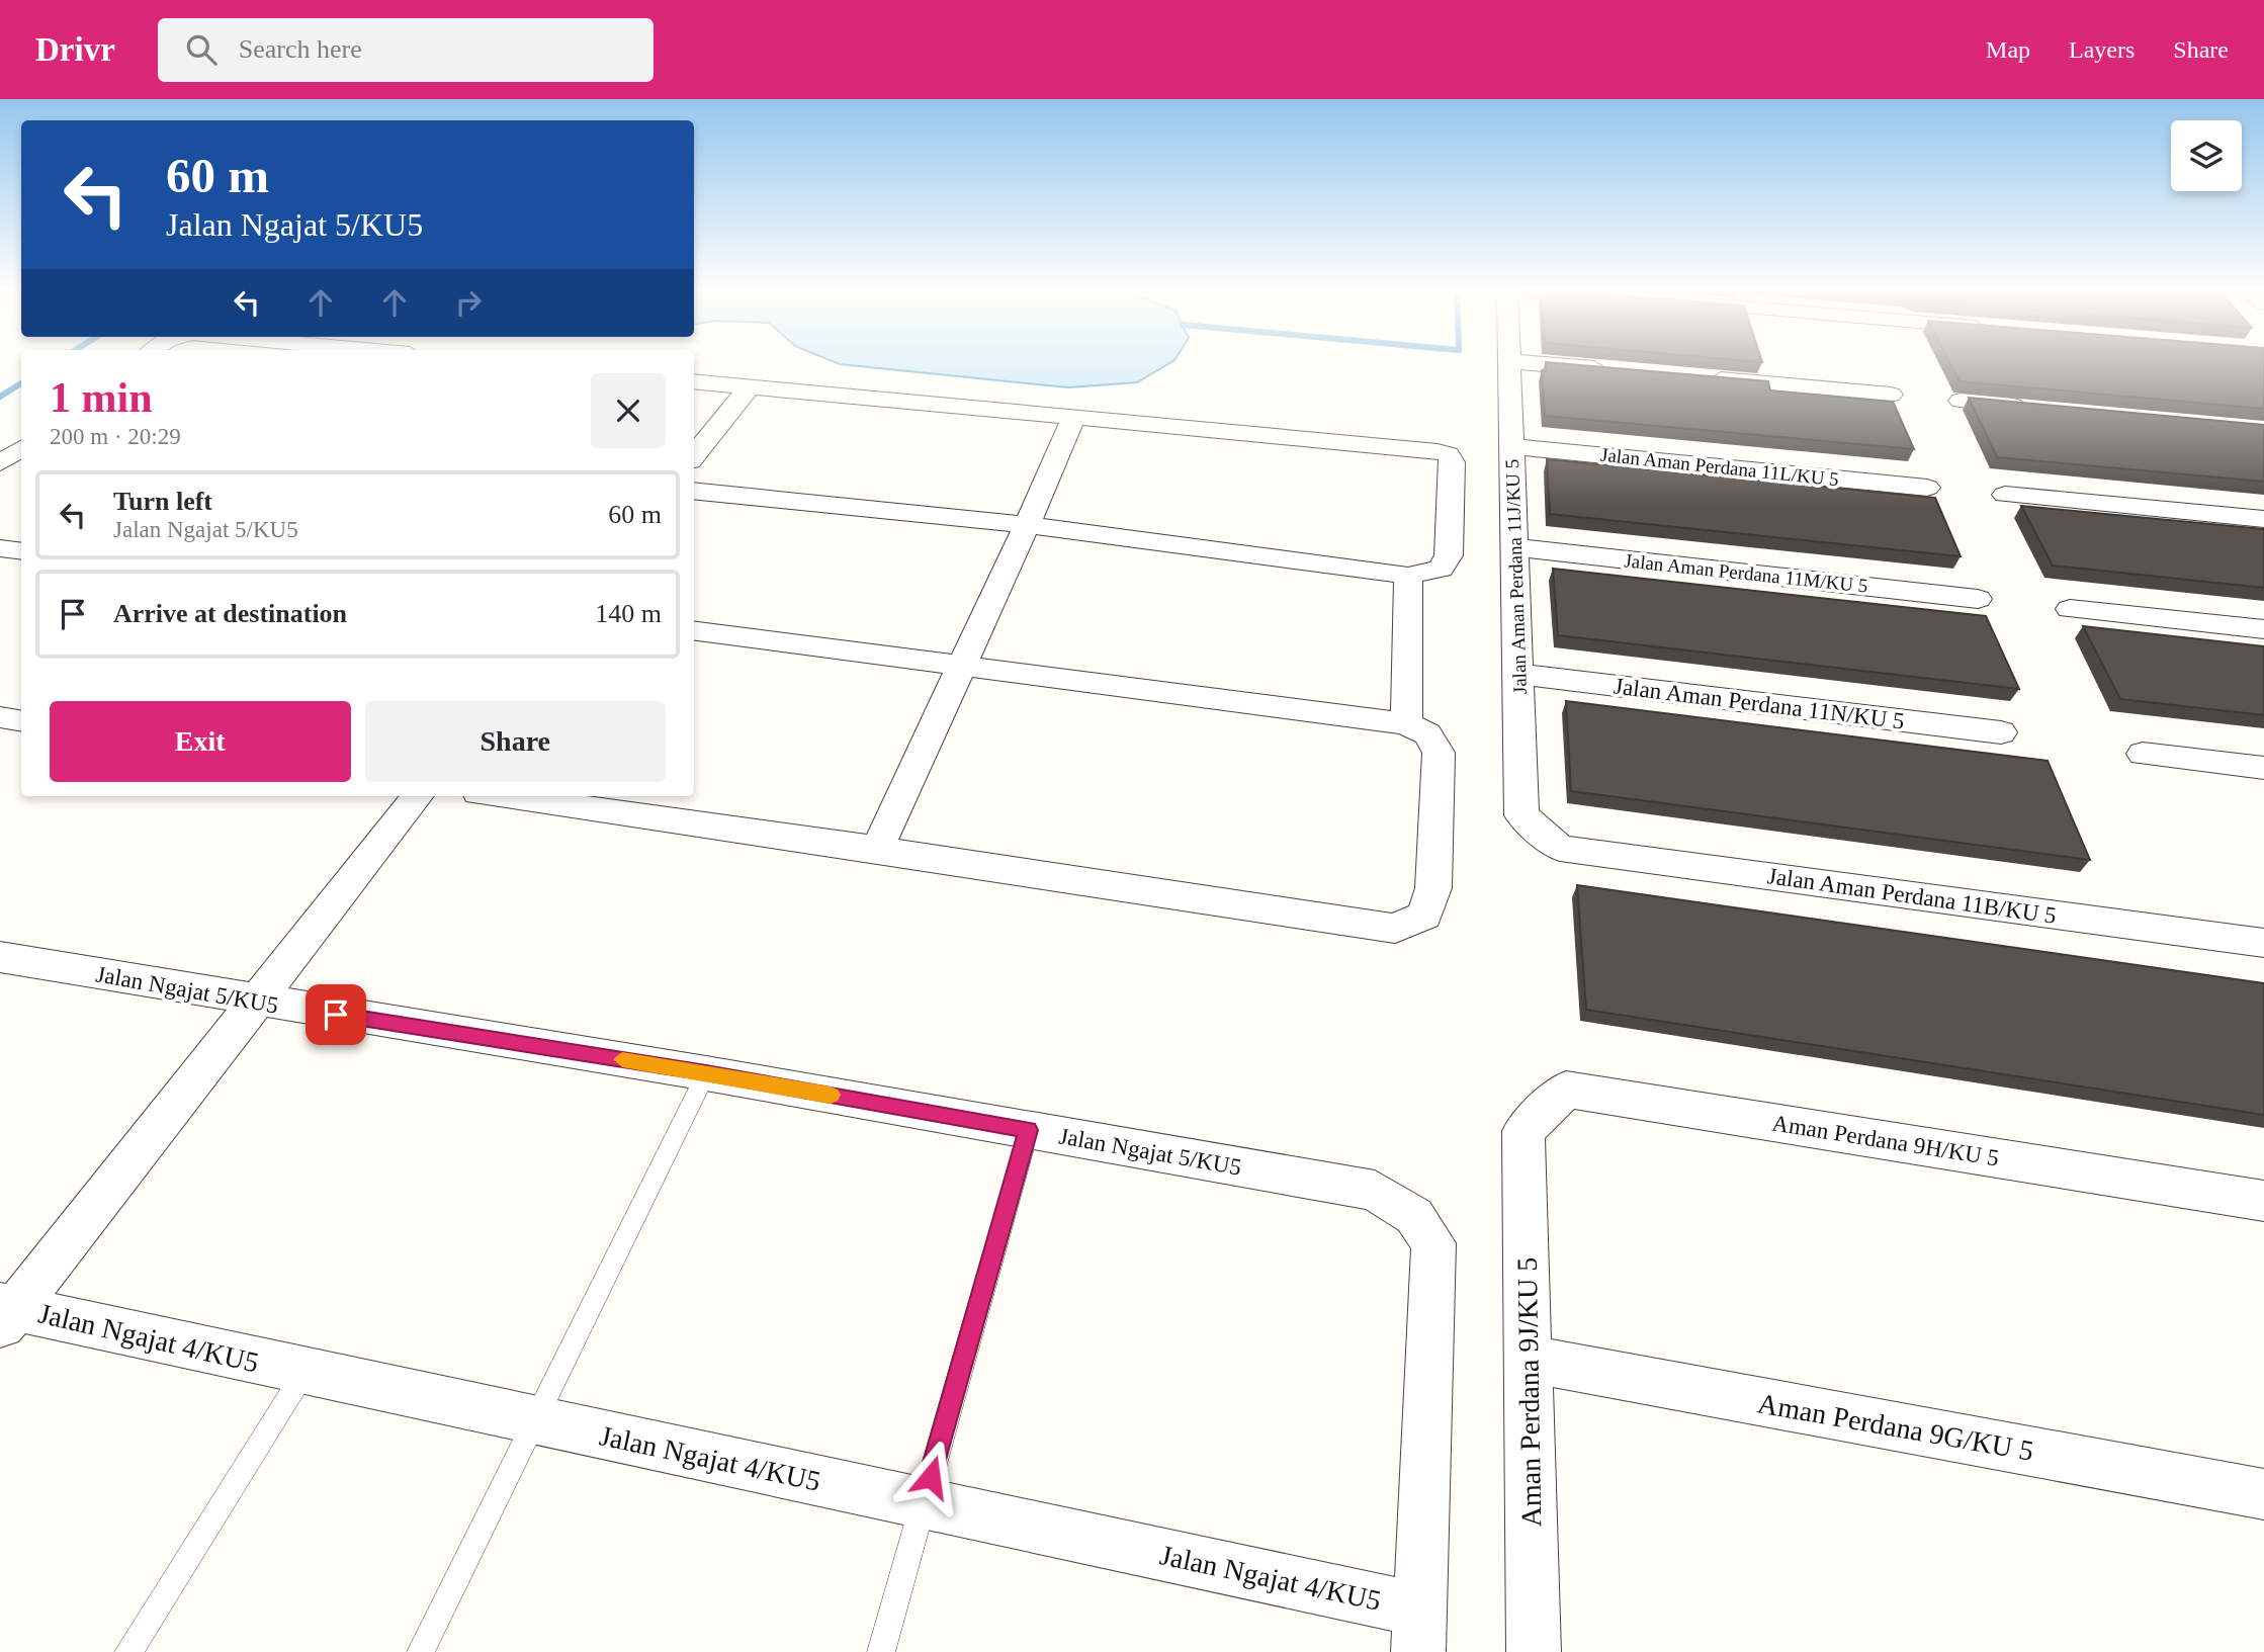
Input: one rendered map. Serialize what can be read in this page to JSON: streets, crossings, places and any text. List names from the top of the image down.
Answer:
{
  "streets": {
    "street": [
      "Jalan Aman Perdana 11L/KU 5",
      "Jalan Aman Perdana 11M/KU 5",
      "Jalan Aman Perdana 11J/KU 5",
      "Jalan Aman Perdana 11N/KU 5",
      "Jalan Aman Perdana 11B/KU 5",
      "Jalan Ngajat 5/KU5",
      "Aman Perdana 9H/KU 5",
      "Jalan Ngajat 4/KU5",
      "Aman Perdana 9J/KU 5",
      "Aman Perdana 9G/KU 5"
    ]
  },
  "crossings": [
    ["Jalan Aman Perdana 11L/KU 5", "Jalan Aman Perdana 11J/KU 5"],
    ["Jalan Aman Perdana 11M/KU 5", "Jalan Aman Perdana 11J/KU 5"],
    ["Jalan Aman Perdana 11J/KU 5", "Jalan Aman Perdana 11N/KU 5"],
    ["Jalan Aman Perdana 11J/KU 5", "Jalan Aman Perdana 11B/KU 5"],
    ["Jalan Ngajat 5/KU5", "Jalan Ngajat 4/KU5"],
    ["Aman Perdana 9H/KU 5", "Aman Perdana 9J/KU 5"],
    ["Aman Perdana 9J/KU 5", "Aman Perdana 9G/KU 5"]
  ],
  "page": {
    "header": "Drivr",
    "search": "Search here",
    "nav": ["Map", "Layers", "Share"],
    "turn": ["60 m", "Jalan Ngajat 5/KU5"],
    "heading": ["1 min", "200 m · 20:29"],
    "list": [
      {
        "name": "Turn left",
        "note": "Jalan Ngajat 5/KU5",
        "value": "60 m"
      },
      {
        "name": "Arrive at destination",
        "value": "140 m"
      }
    ],
    "buttons": ["Exit", "Share"]
  }
}
